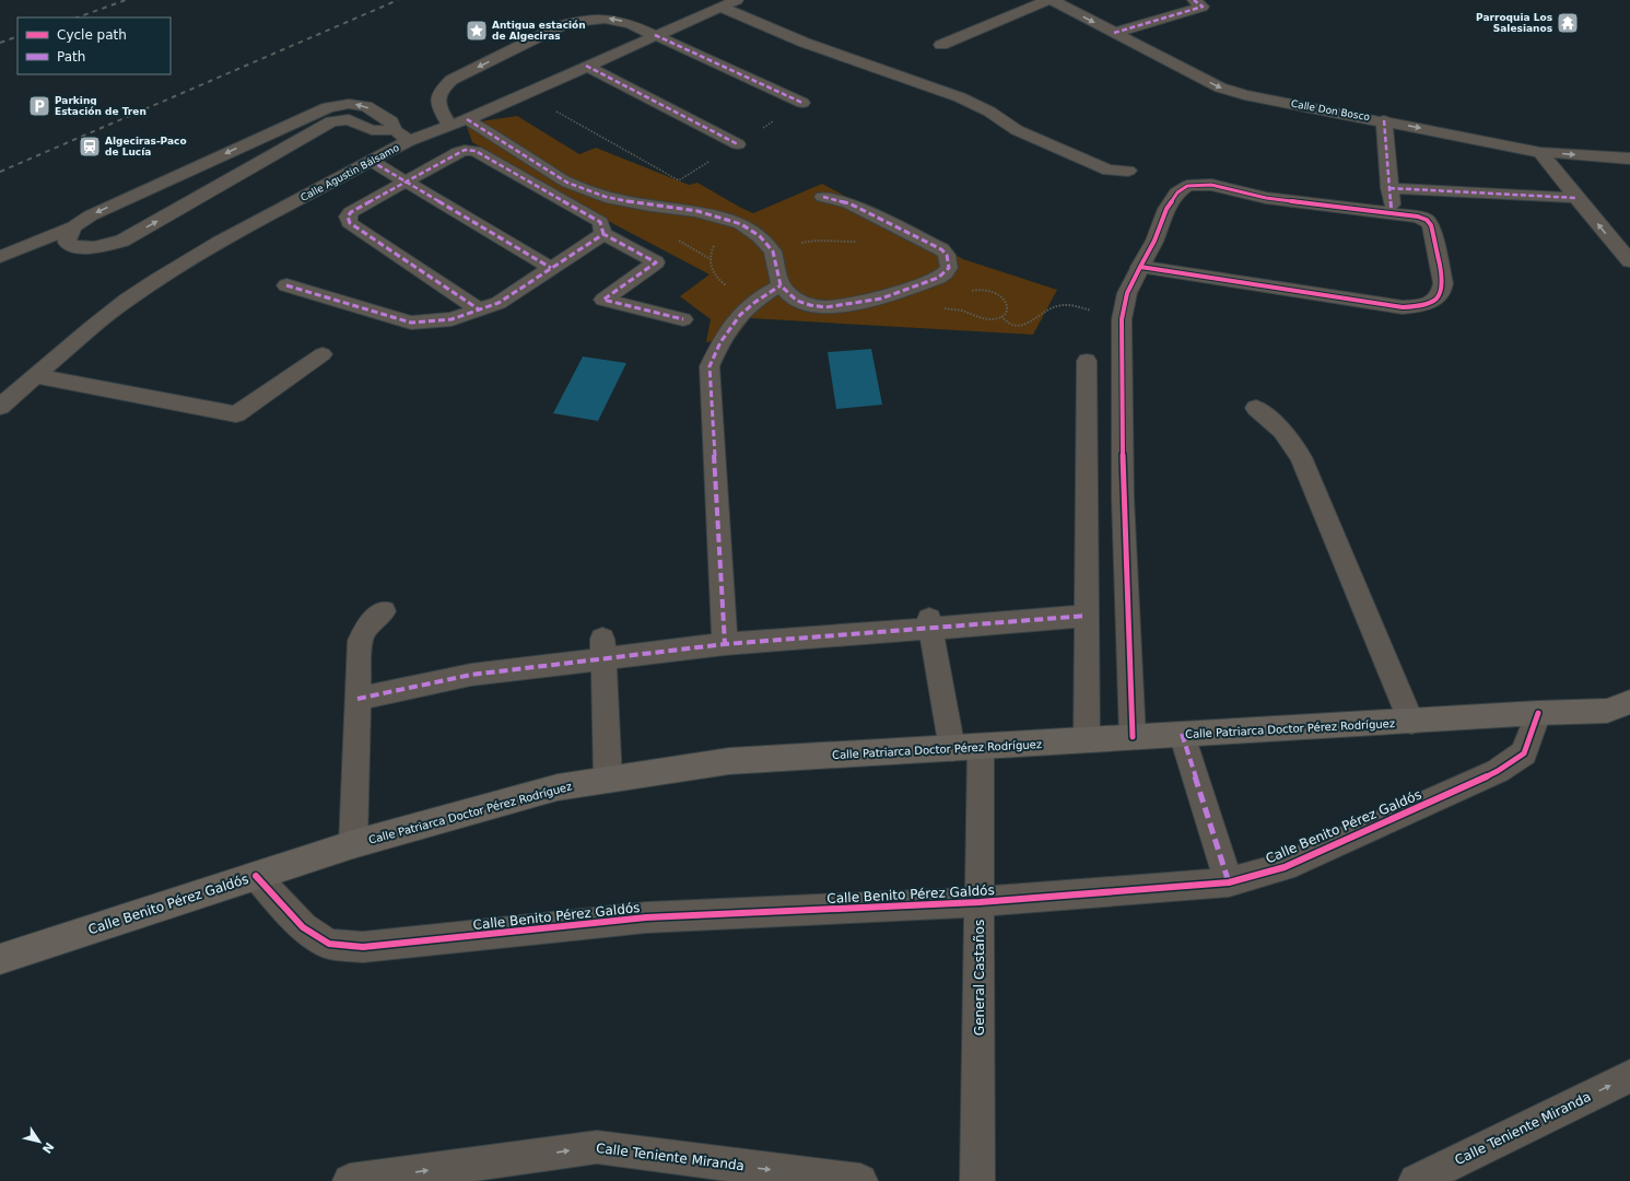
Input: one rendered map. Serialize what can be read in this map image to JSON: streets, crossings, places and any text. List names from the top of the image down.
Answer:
{
  "streets": {
    "main road": ["Calle Patriarca Doctor Pérez Rodríguez", "Calle Benito Pérez Galdós"],
    "street": [
      "Calle Don Bosco",
      "Calle Agustin Bálsamo",
      "General Castaños",
      "Calle Teniente Miranda"
    ]
  },
  "crossings": [
    ["Calle Patriarca Doctor Pérez Rodríguez", "Calle Benito Pérez Galdós"],
    ["Calle Patriarca Doctor Pérez Rodríguez", "General Castaños"],
    ["Calle Benito Pérez Galdós", "General Castaños"]
  ],
  "one_way": ["Calle Teniente Miranda"],
  "places": {
    "temple": ["Parroquia Los Salesianos"],
    "place": ["Antigua estación de Algeciras"],
    "parking": ["Parking Estación de Tren"],
    "station": ["Algeciras-Paco de Lucía"]
  },
  "legend": ["Cycle path", "Path"],
  "north": "bottom right"
}
